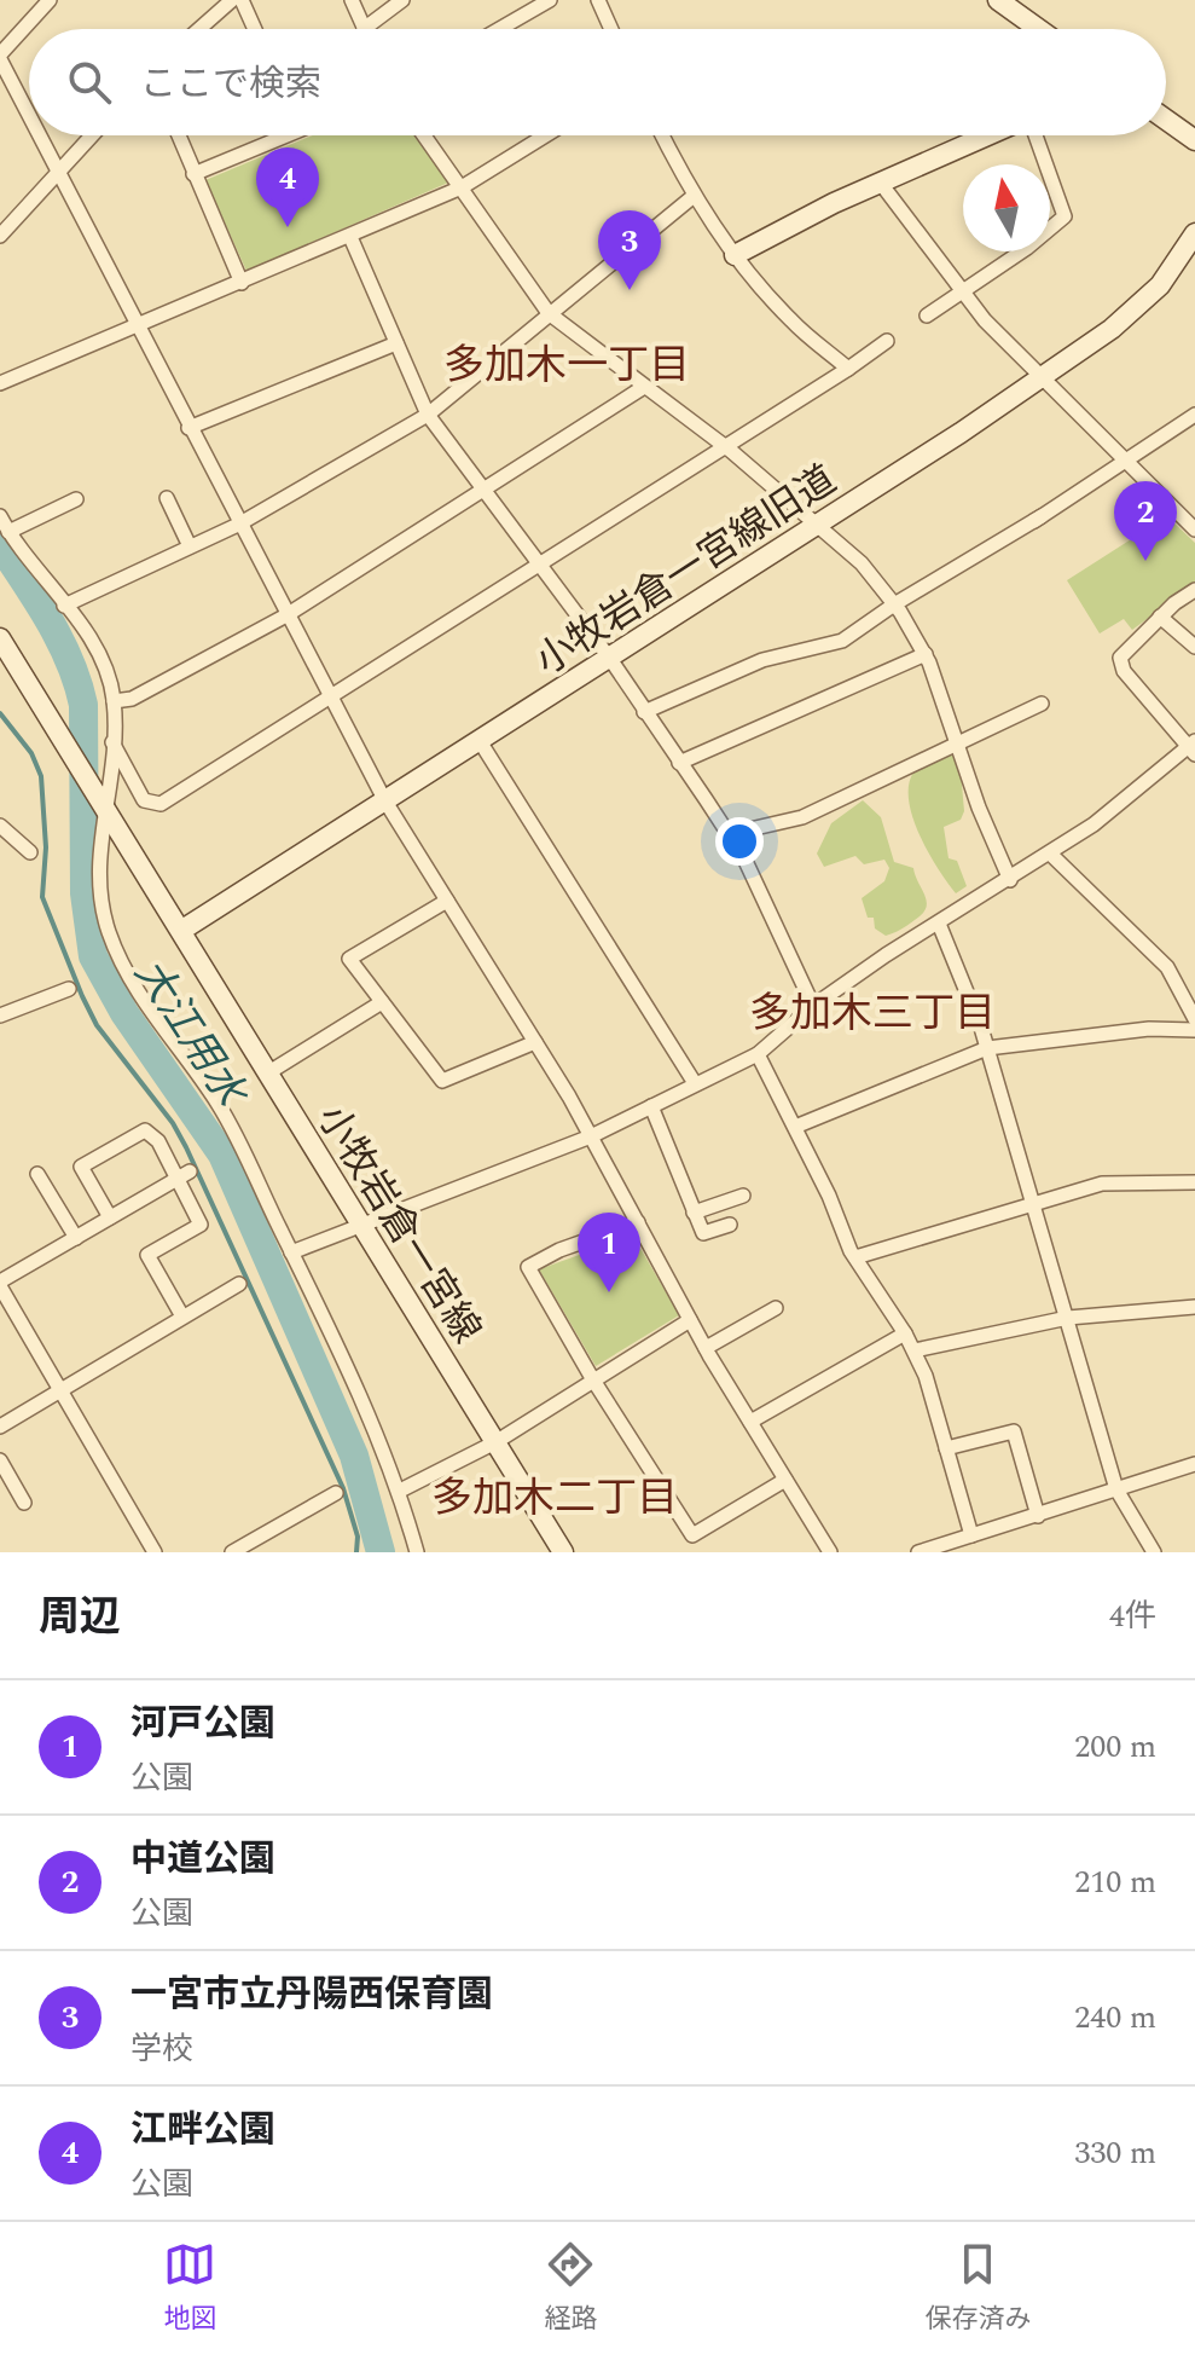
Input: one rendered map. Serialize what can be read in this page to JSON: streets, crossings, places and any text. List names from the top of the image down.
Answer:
{
  "streets": {
    "street": ["小牧岩倉一宮線旧道", "小牧岩倉一宮線"]
  },
  "crossings": [
    ["小牧岩倉一宮線旧道", "小牧岩倉一宮線"]
  ],
  "districts": ["多加木一丁目", "多加木三丁目", "多加木二丁目"],
  "water": ["大江用水"],
  "north": "top",
  "page": {
    "search": "ここで検索",
    "pins": [
      "4",
      "3",
      "2",
      "1"
    ],
    "heading": ["周辺", "4件"],
    "list": [
      {
        "mark": "1",
        "name": "河戸公園",
        "note": "公園",
        "value": "200 m"
      },
      {
        "mark": "2",
        "name": "中道公園",
        "note": "公園",
        "value": "210 m"
      },
      {
        "mark": "3",
        "name": "一宮市立丹陽西保育園",
        "note": "学校",
        "value": "240 m"
      },
      {
        "mark": "4",
        "name": "江畔公園",
        "note": "公園",
        "value": "330 m"
      }
    ],
    "nav": ["地図", "経路", "保存済み"]
  }
}
